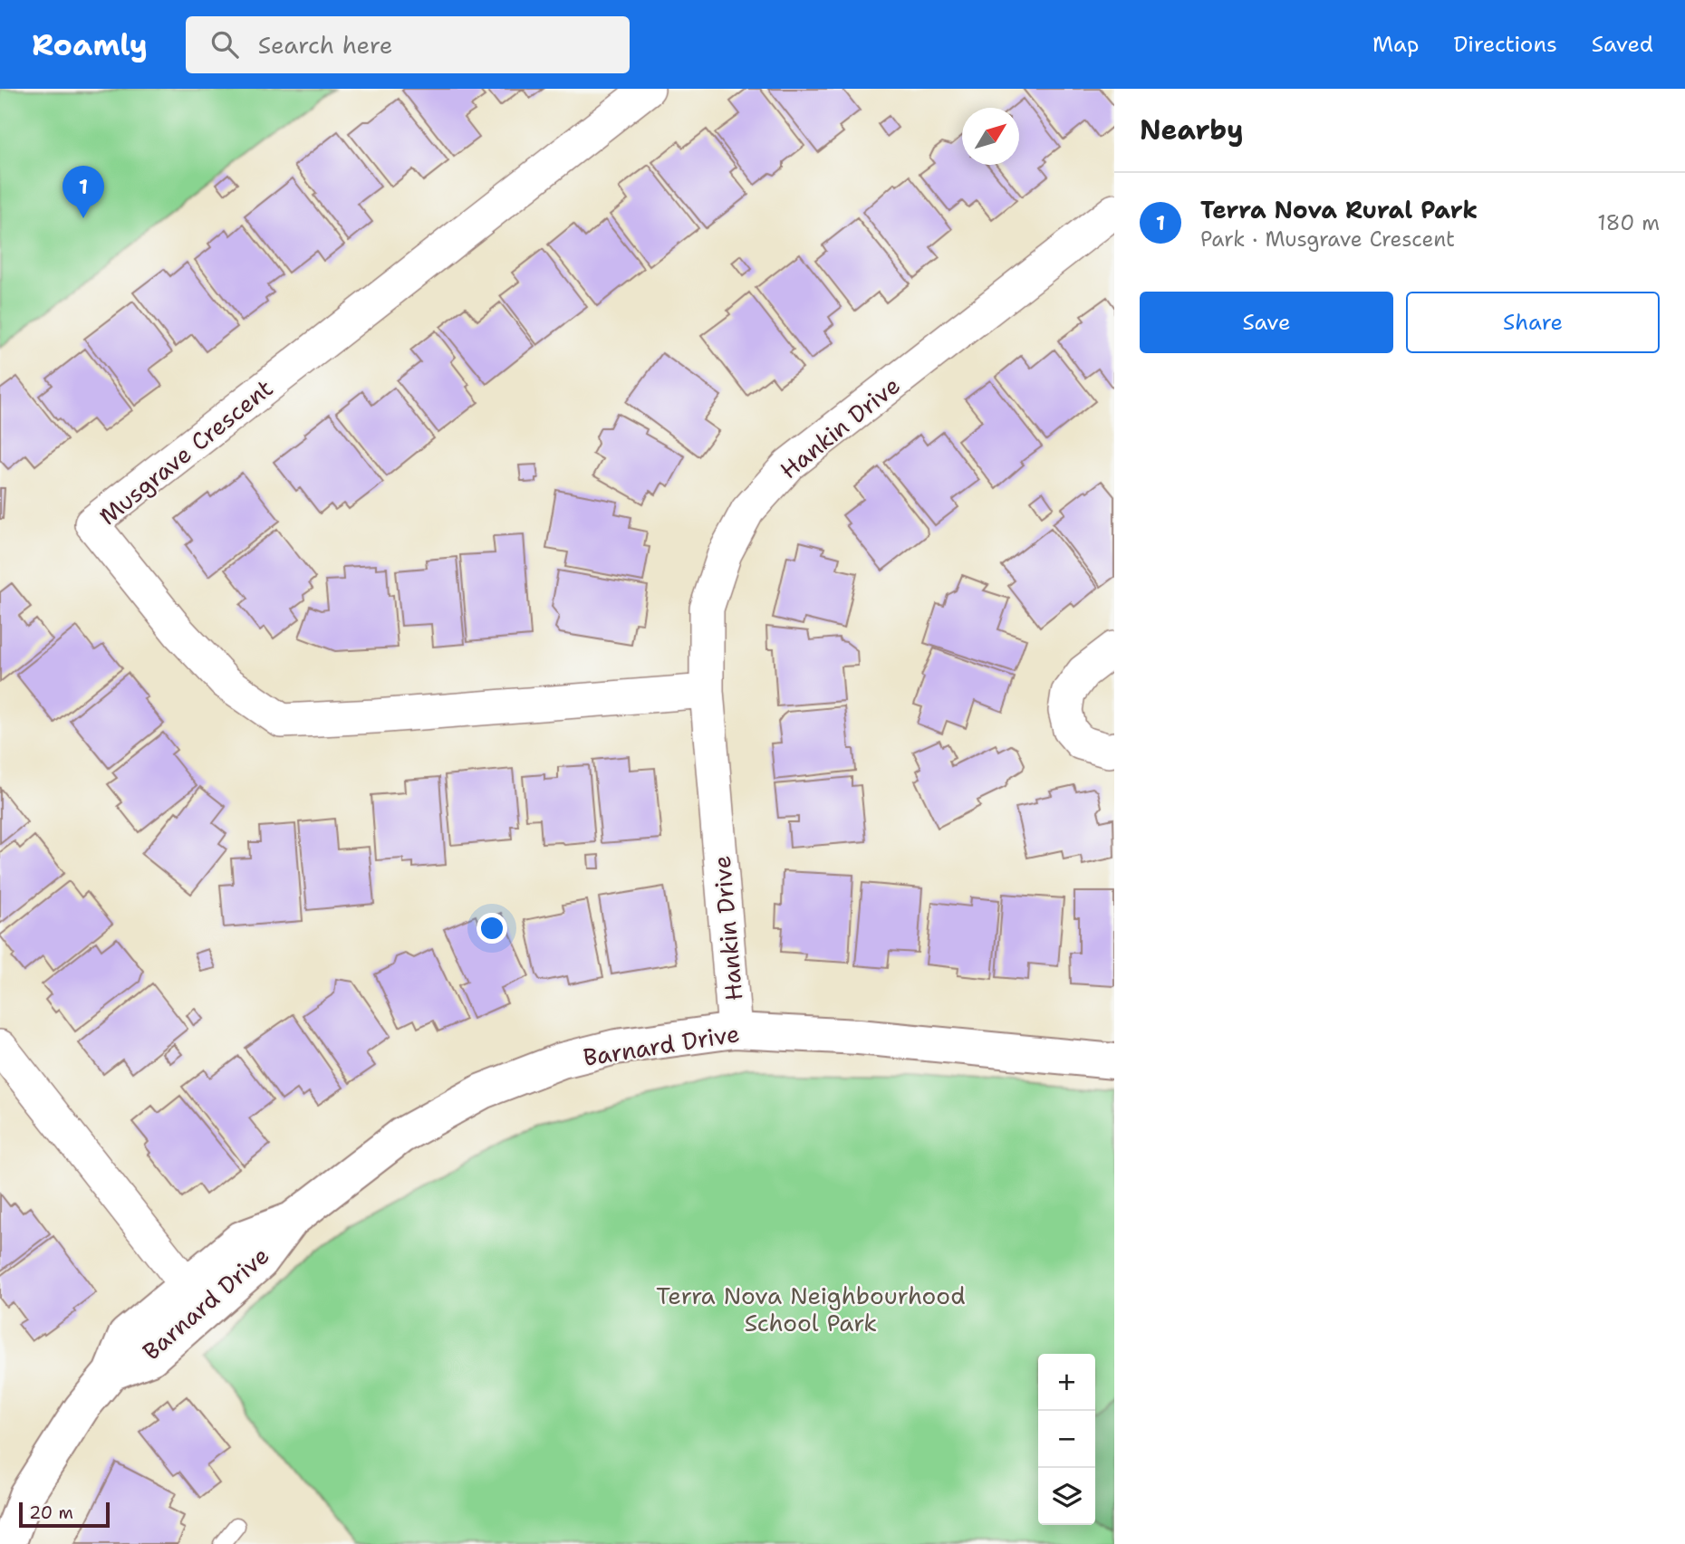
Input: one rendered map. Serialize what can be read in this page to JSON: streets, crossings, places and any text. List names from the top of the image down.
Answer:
{
  "streets": {
    "street": ["Hankin Drive", "Musgrave Crescent", "Barnard Drive"]
  },
  "crossings": [
    ["Hankin Drive", "Musgrave Crescent"],
    ["Hankin Drive", "Barnard Drive"]
  ],
  "parks": ["Terra Nova Neighbourhood School Park"],
  "scale_bar": "20 m",
  "north": "top right",
  "page": {
    "header": "Roamly",
    "search": "Search here",
    "nav": ["Map", "Directions", "Saved"],
    "heading": "Nearby",
    "pins": "1",
    "list": [
      {
        "mark": "1",
        "name": "Terra Nova Rural Park",
        "note": "Park · Musgrave Crescent",
        "value": "180 m"
      }
    ],
    "buttons": ["Save", "Share"],
    "map_buttons": ["+", "−"],
    "scale": "20 m"
  }
}
